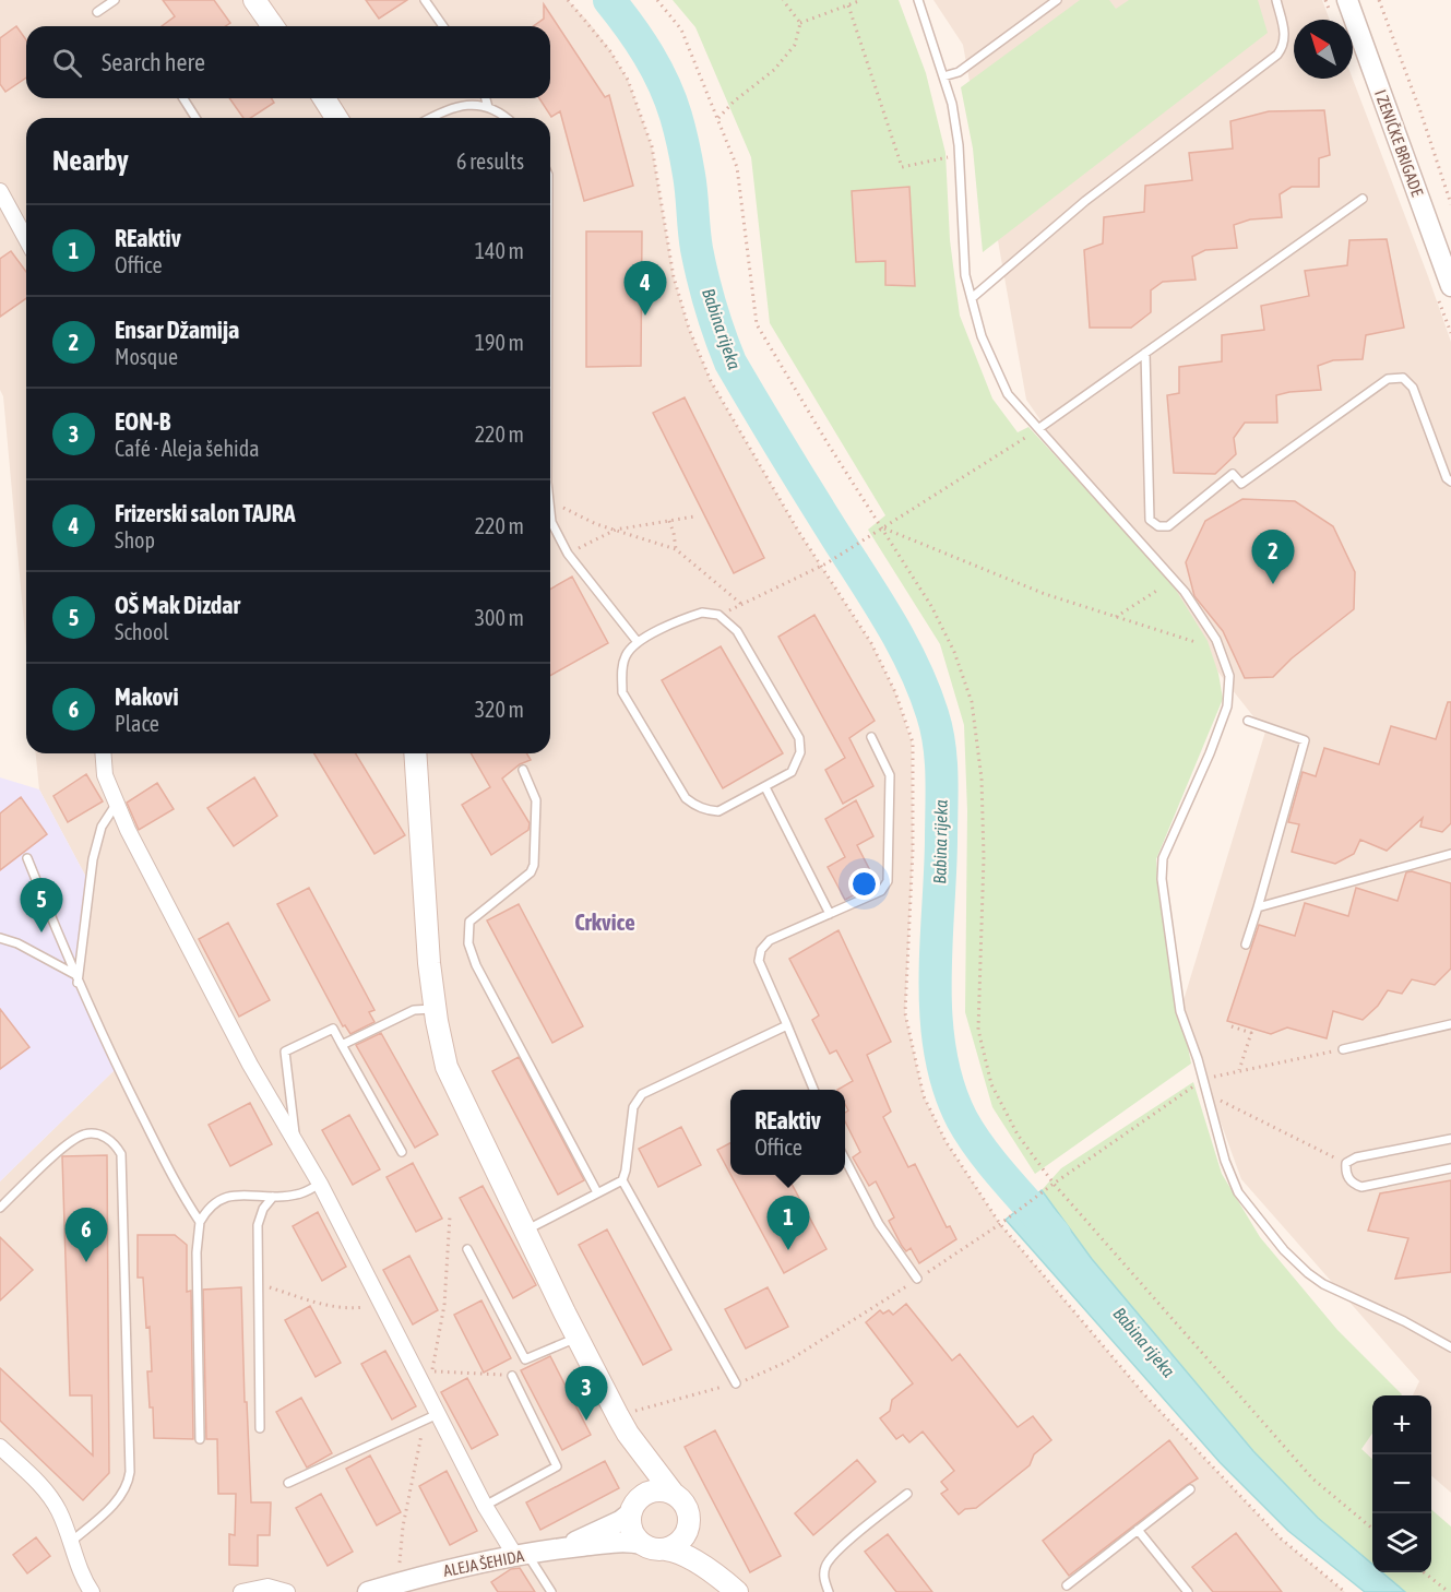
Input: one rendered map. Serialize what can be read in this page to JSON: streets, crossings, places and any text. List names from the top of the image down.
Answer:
{
  "streets": {
    "street": ["I ZENIČKE BRIGADE", "ALEJA ŠEHIDA"]
  },
  "districts": ["Crkvice"],
  "water": ["Babina rijeka"],
  "north": "top left",
  "page": {
    "search": "Search here",
    "heading": ["Nearby", "6 results"],
    "list": [
      {
        "mark": "1",
        "name": "REaktiv",
        "note": "Office",
        "value": "140 m"
      },
      {
        "mark": "2",
        "name": "Ensar Džamija",
        "note": "Mosque",
        "value": "190 m"
      },
      {
        "mark": "3",
        "name": "EON-B",
        "note": "Café · Aleja šehida",
        "value": "220 m"
      },
      {
        "mark": "4",
        "name": "Frizerski salon TAJRA",
        "note": "Shop",
        "value": "220 m"
      },
      {
        "mark": "5",
        "name": "OŠ Mak Dizdar",
        "note": "School",
        "value": "300 m"
      },
      {
        "mark": "6",
        "name": "Makovi",
        "note": "Place",
        "value": "320 m"
      }
    ],
    "pins": [
      "4",
      "2",
      "5",
      "1",
      "6",
      "3"
    ],
    "popup": ["REaktiv", "Office"],
    "map_buttons": ["+", "−"]
  }
}
